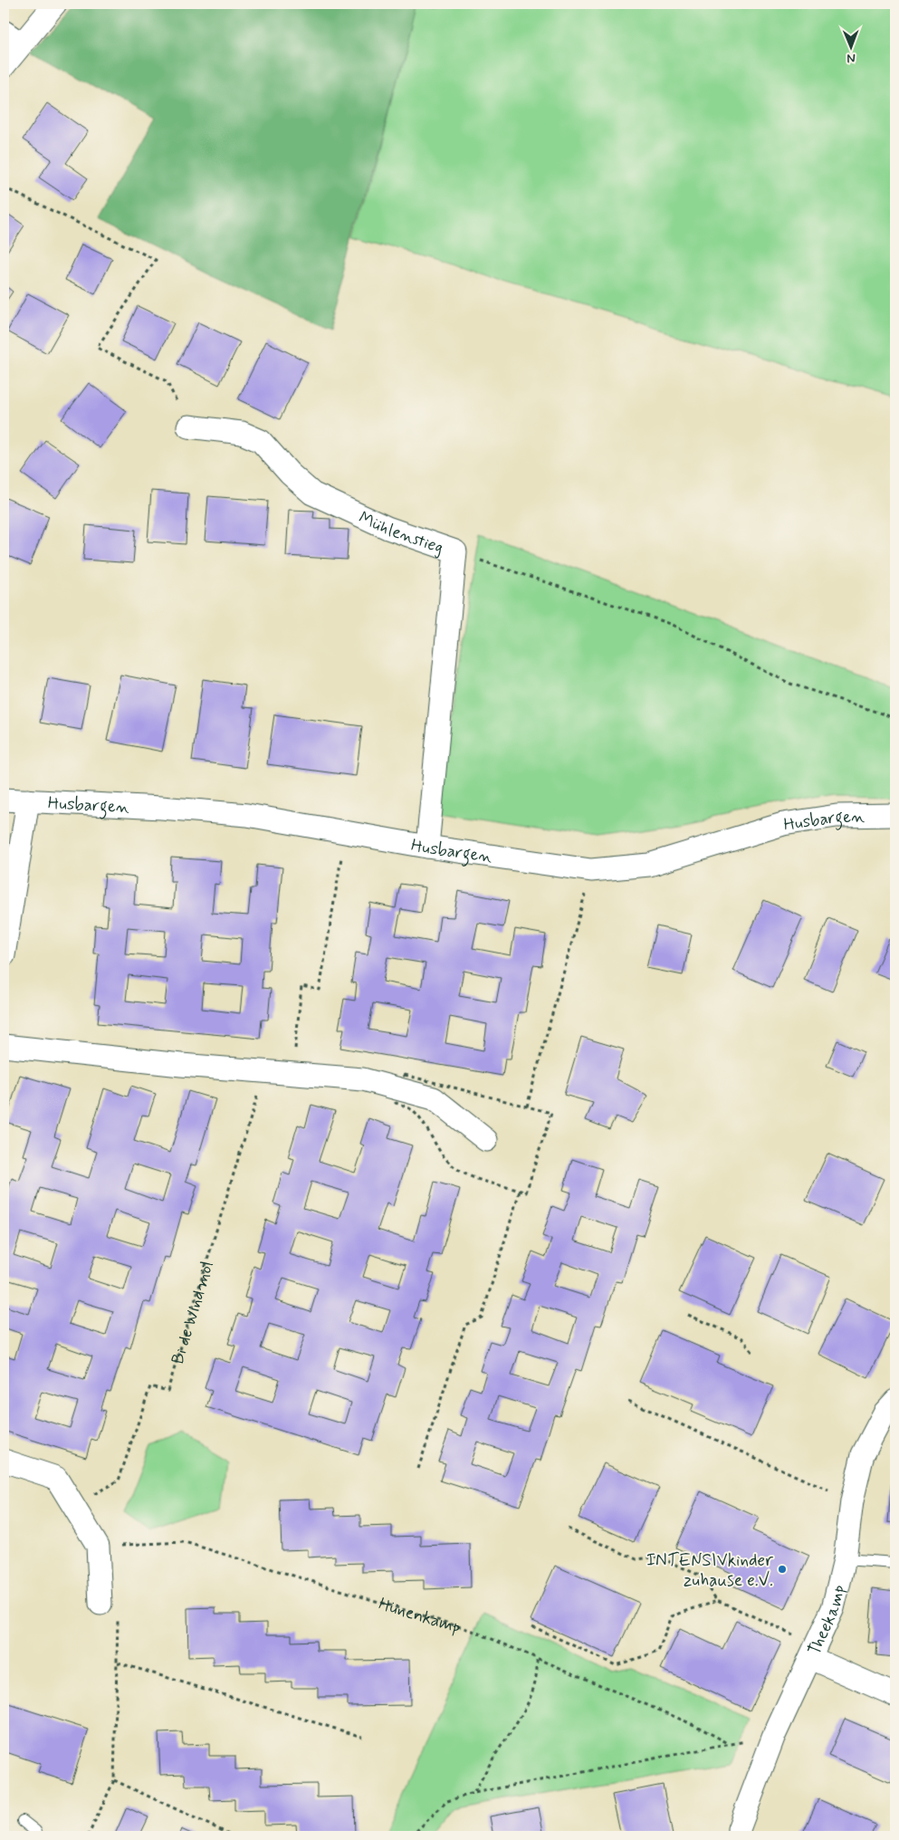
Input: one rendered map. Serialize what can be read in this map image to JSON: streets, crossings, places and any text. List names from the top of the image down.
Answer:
{
  "streets": {
    "street": ["Mühlenstieg", "Husbargen", "Theekamp"],
    "path": ["Bi de Windmöl", "Hünenkamp"]
  },
  "crossings": [
    ["Mühlenstieg", "Husbargen"]
  ],
  "places": ["INTENSIVkinder zuhause e.V."],
  "north": "bottom"
}
